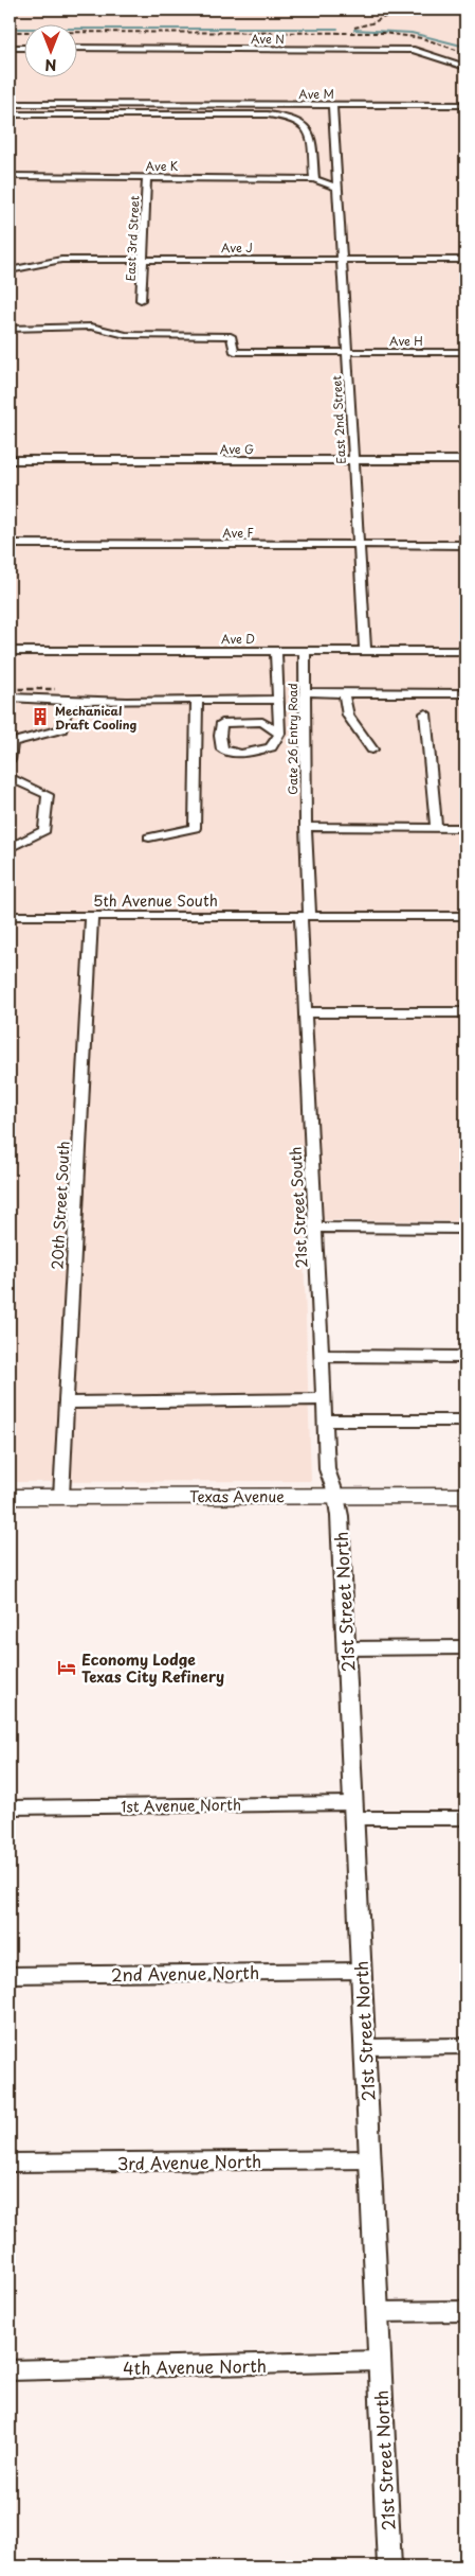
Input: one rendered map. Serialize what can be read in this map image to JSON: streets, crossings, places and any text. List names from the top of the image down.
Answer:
{
  "streets": {
    "main road": ["Texas Avenue"],
    "street": [
      "Ave N",
      "Ave M",
      "Ave K",
      "East 3rd Street",
      "Ave J",
      "Ave H",
      "East 2nd Street",
      "Ave G",
      "Ave F",
      "Ave D",
      "Gate 26 Entry Road",
      "5th Avenue South",
      "20th Street South",
      "21st Street South",
      "21st Street North",
      "1st Avenue North",
      "2nd Avenue North",
      "3rd Avenue North",
      "4th Avenue North"
    ]
  },
  "crossings": [
    ["Ave M", "East 2nd Street"],
    ["Ave K", "East 3rd Street"],
    ["East 3rd Street", "Ave J"],
    ["Ave J", "East 2nd Street"],
    ["Ave H", "East 2nd Street"],
    ["East 2nd Street", "Ave G"],
    ["East 2nd Street", "Ave F"],
    ["East 2nd Street", "Ave D"],
    ["Ave D", "Gate 26 Entry Road"],
    ["Gate 26 Entry Road", "21st Street South"],
    ["5th Avenue South", "20th Street South"],
    ["5th Avenue South", "21st Street South"],
    ["20th Street South", "Texas Avenue"],
    ["21st Street South", "Texas Avenue"],
    ["21st Street South", "21st Street North"],
    ["Texas Avenue", "21st Street North"],
    ["21st Street North", "1st Avenue North"],
    ["21st Street North", "2nd Avenue North"],
    ["21st Street North", "3rd Avenue North"],
    ["21st Street North", "4th Avenue North"]
  ],
  "places": {
    "building": ["Mechanical Draft Cooling"],
    "hotel": ["Economy Lodge Texas City Refinery"]
  },
  "north": "bottom"
}
